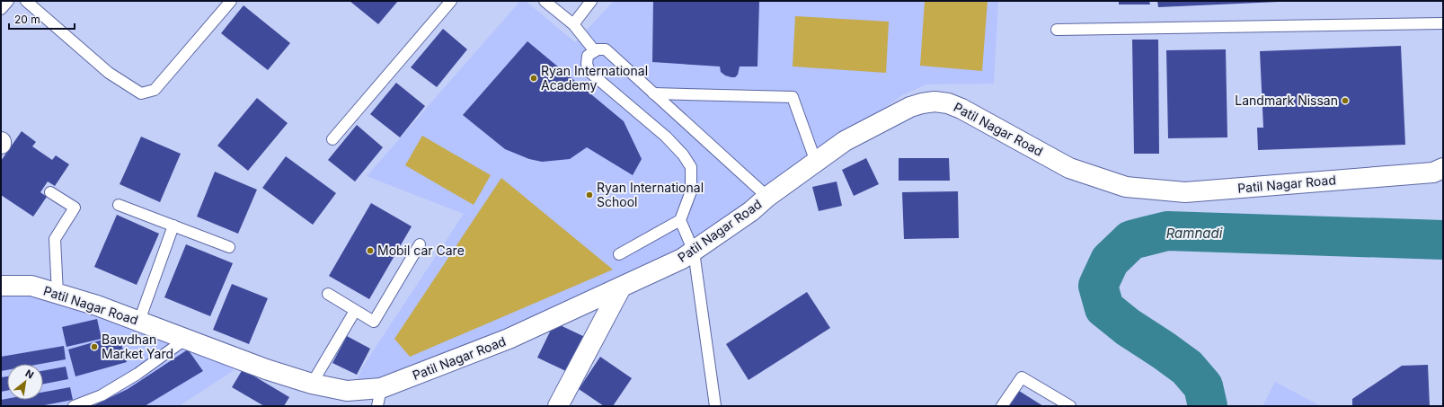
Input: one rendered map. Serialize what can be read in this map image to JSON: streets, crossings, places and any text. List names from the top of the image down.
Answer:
{
  "streets": {
    "street": ["Patil Nagar Road"]
  },
  "water": ["Ramnadi"],
  "places": [
    "Ryan International Academy",
    "Landmark Nissan",
    "Ryan International School",
    "Mobil car Care",
    "Bawdhan Market Yard"
  ],
  "scale_bar": "20 m",
  "north": "top right"
}
